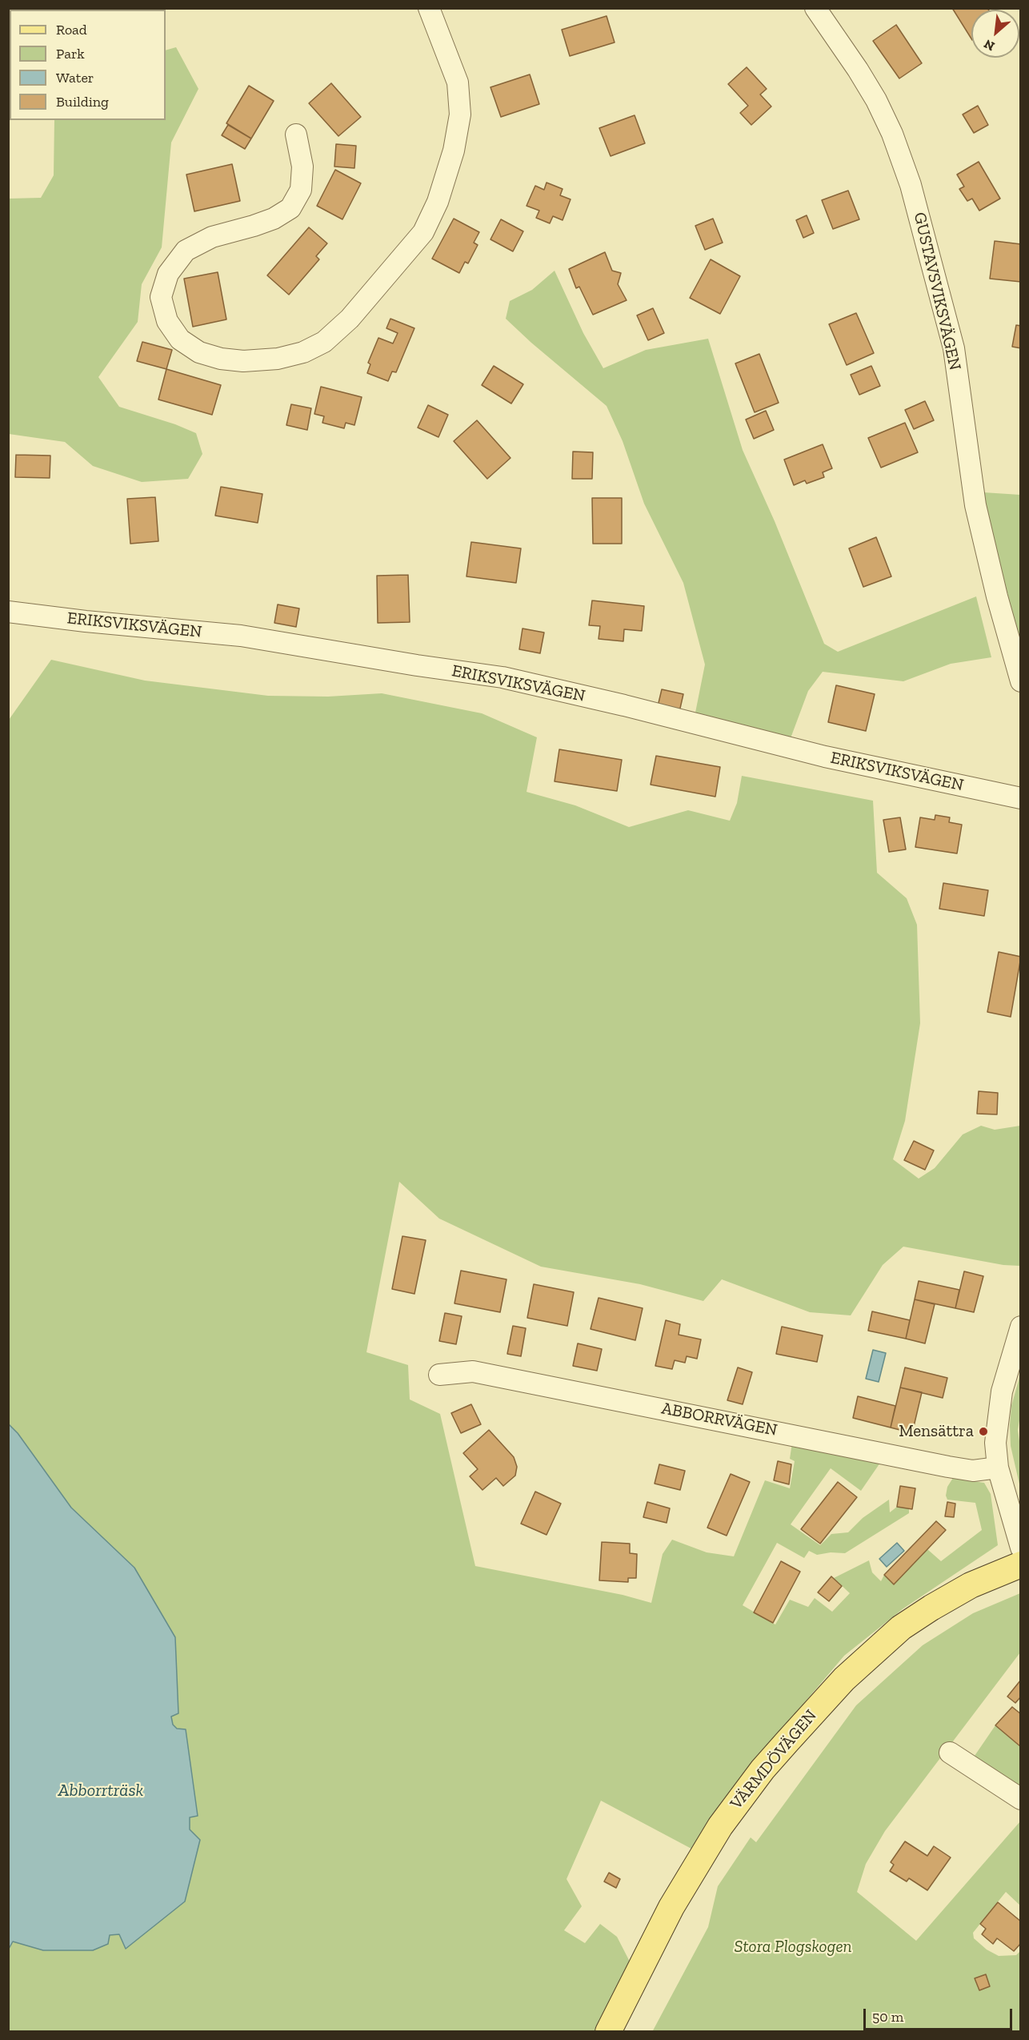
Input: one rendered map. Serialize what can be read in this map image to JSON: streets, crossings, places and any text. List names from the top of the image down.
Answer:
{
  "streets": {
    "main road": ["VÄRMDÖVÄGEN"],
    "street": ["GUSTAVSVIKSVÄGEN", "ERIKSVIKSVÄGEN", "ABBORRVÄGEN"]
  },
  "water": ["Abborrträsk"],
  "parks": ["Stora Plogskogen"],
  "places": ["Mensättra"],
  "legend": [
    "Road",
    "Park",
    "Water",
    "Building"
  ],
  "scale_bar": "50 m",
  "north": "bottom left"
}
